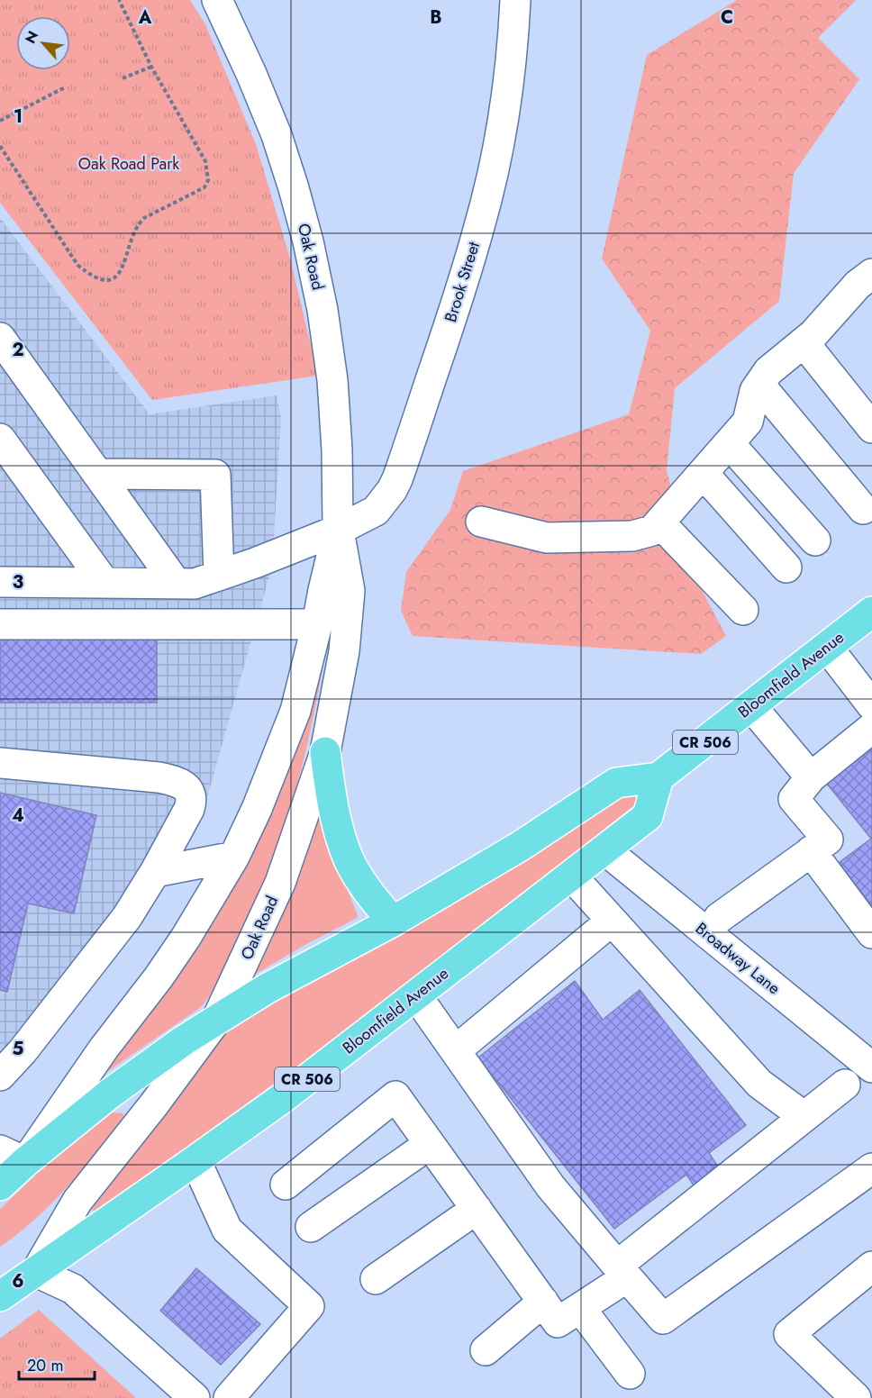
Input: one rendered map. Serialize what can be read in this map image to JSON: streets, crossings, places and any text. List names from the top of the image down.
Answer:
{
  "streets": {
    "main road": ["Bloomfield Avenue", "CR 506"],
    "street": ["Oak Road", "Brook Street", "Broadway Lane"]
  },
  "crossings": [
    ["Oak Road", "Brook Street"],
    ["Oak Road", "Bloomfield Avenue"],
    ["Bloomfield Avenue", "Broadway Lane"]
  ],
  "parks": ["Oak Road Park"],
  "scale_bar": "20 m",
  "north": "top left",
  "grid": {
    "columns": ["A", "B", "C"],
    "rows": [
      "1",
      "2",
      "3",
      "4",
      "5",
      "6"
    ]
  }
}
